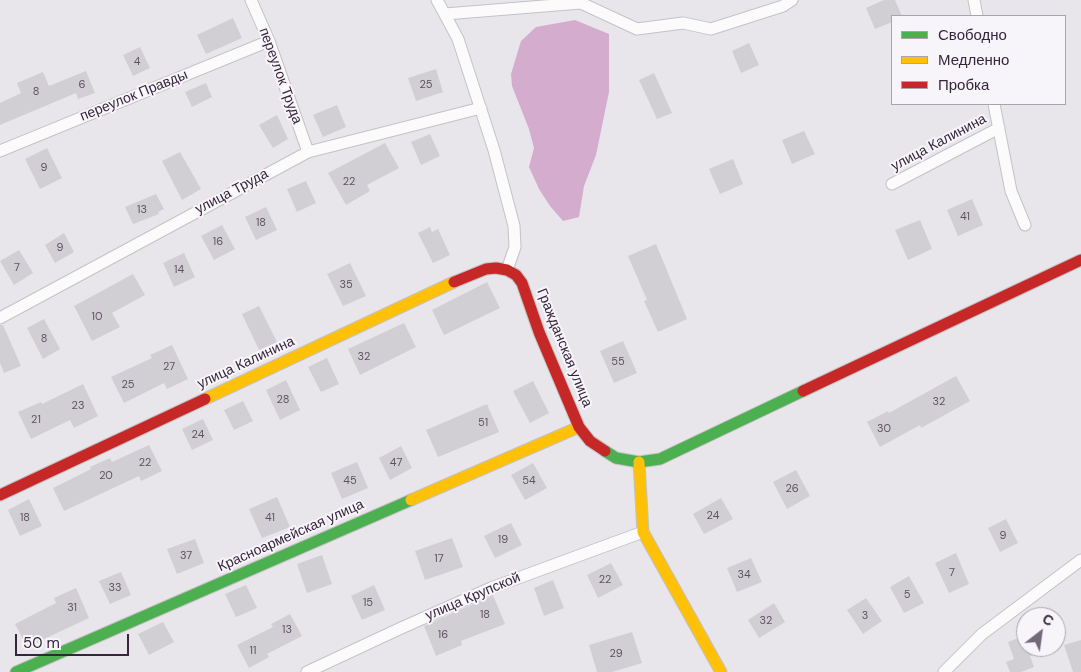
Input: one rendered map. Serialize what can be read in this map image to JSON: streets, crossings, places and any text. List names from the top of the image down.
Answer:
{
  "streets": {
    "main road": ["улица Калинина", "Гражданская улица", "Красноармейская улица"],
    "street": [
      "переулок Труда",
      "переулок Правды",
      "улица Труда",
      "улица Крупской"
    ]
  },
  "crossings": [
    ["переулок Труда", "переулок Правды"],
    ["переулок Труда", "улица Труда"],
    ["улица Калинина", "Гражданская улица"],
    ["Гражданская улица", "Красноармейская улица"]
  ],
  "house_numbers": [
    "4",
    "6",
    "25",
    "8",
    "9",
    "22",
    "13",
    "41",
    "18",
    "16",
    "9",
    "7",
    "14",
    "35",
    "10",
    "8",
    "32",
    "55",
    "27",
    "25",
    "28",
    "32",
    "23",
    "21",
    "51",
    "30",
    "24",
    "22",
    "47",
    "20",
    "45",
    "54",
    "26",
    "24",
    "18",
    "41",
    "9",
    "19",
    "37",
    "17",
    "7",
    "34",
    "22",
    "33",
    "5",
    "15",
    "31",
    "18",
    "3",
    "32",
    "13",
    "16",
    "11",
    "29"
  ],
  "legend": ["Свободно", "Медленно", "Пробка"],
  "scale_bar": "50 m",
  "north": "top right"
}
